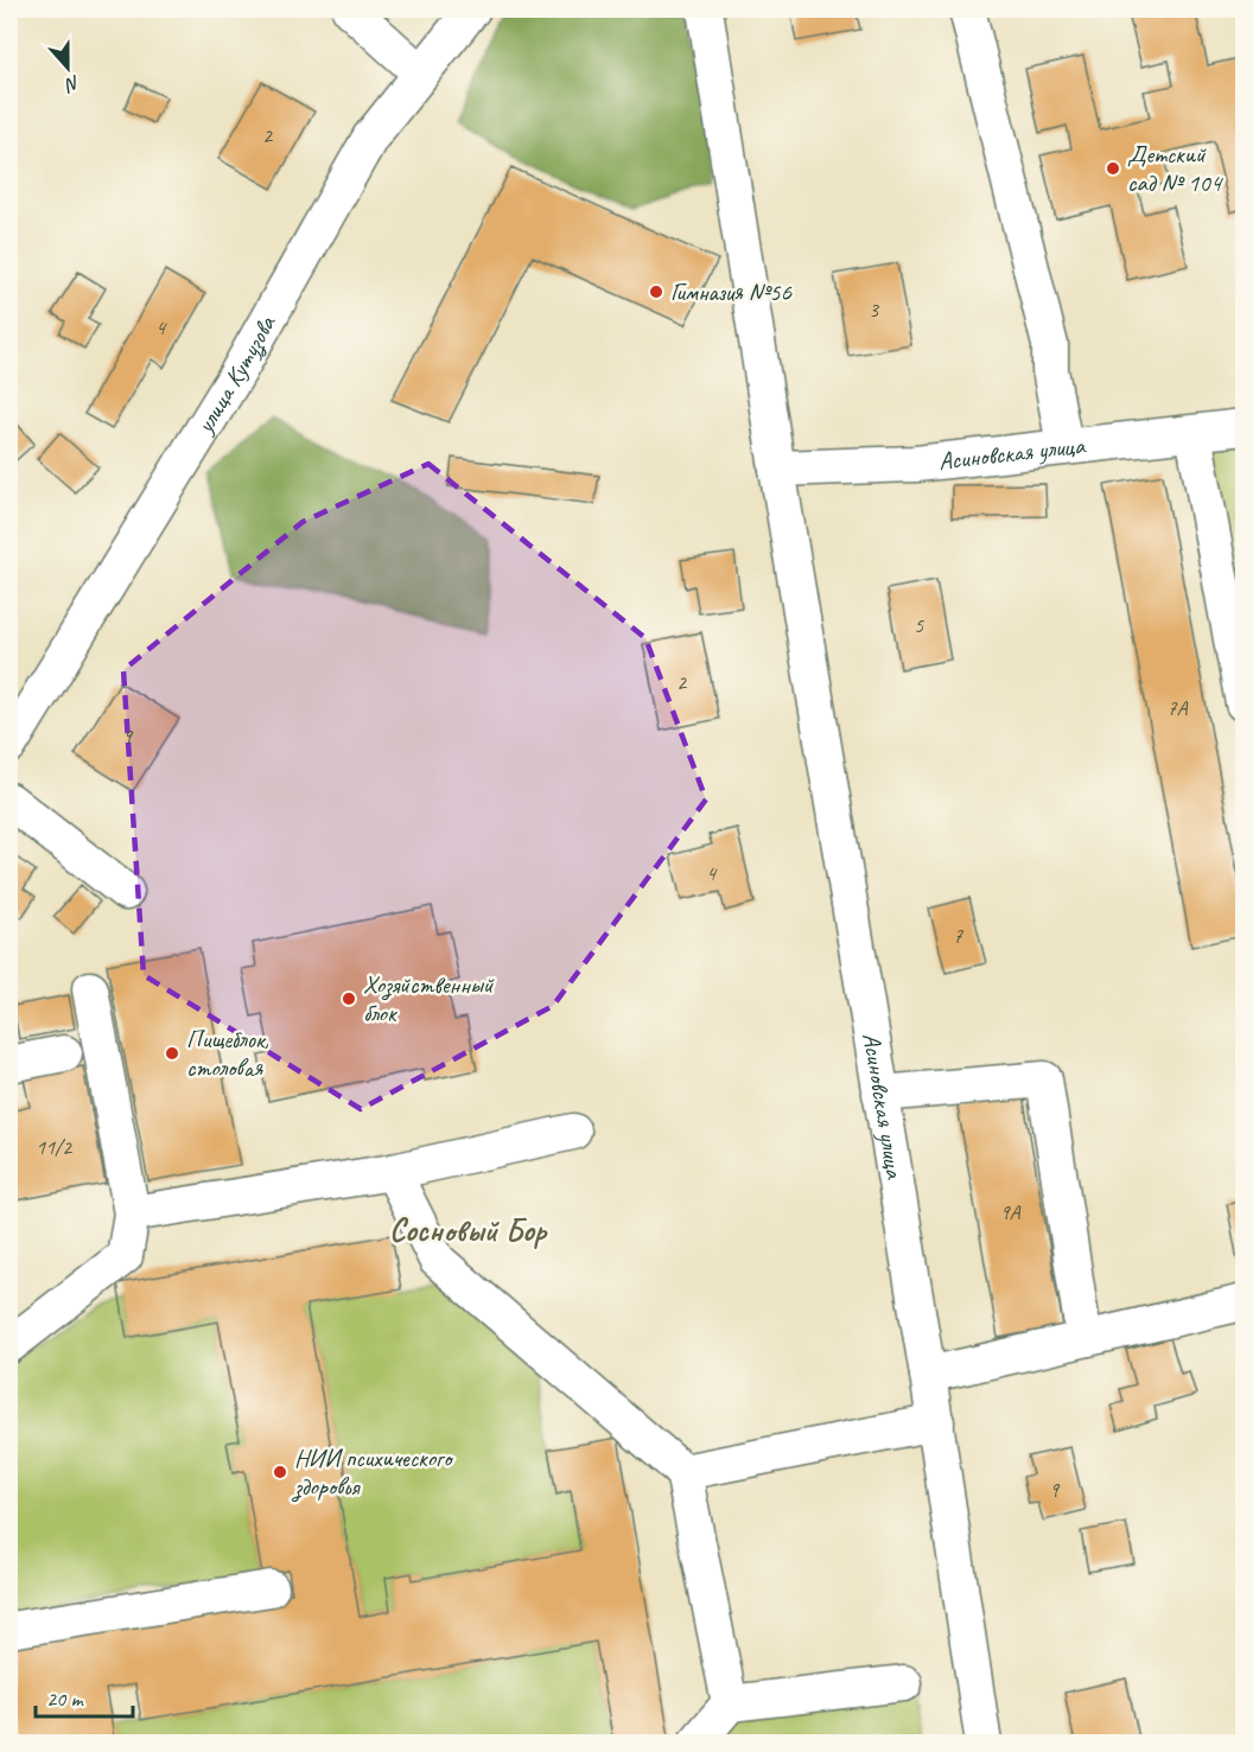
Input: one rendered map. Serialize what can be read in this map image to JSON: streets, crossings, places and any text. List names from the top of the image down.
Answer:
{
  "streets": {
    "street": ["улица Кутузова", "Асиновская улица"]
  },
  "districts": ["Сосновый Бор"],
  "places": [
    "Детский сад № 104",
    "Гимназия №56",
    "Хозяйственный блок",
    "Пищеблок, столовая",
    "НИИ психического здоровья"
  ],
  "house_numbers": [
    "2",
    "3",
    "4",
    "5",
    "2",
    "7А",
    "9",
    "4",
    "7",
    "11/2",
    "9А",
    "9"
  ],
  "scale_bar": "20 m",
  "north": "bottom"
}
